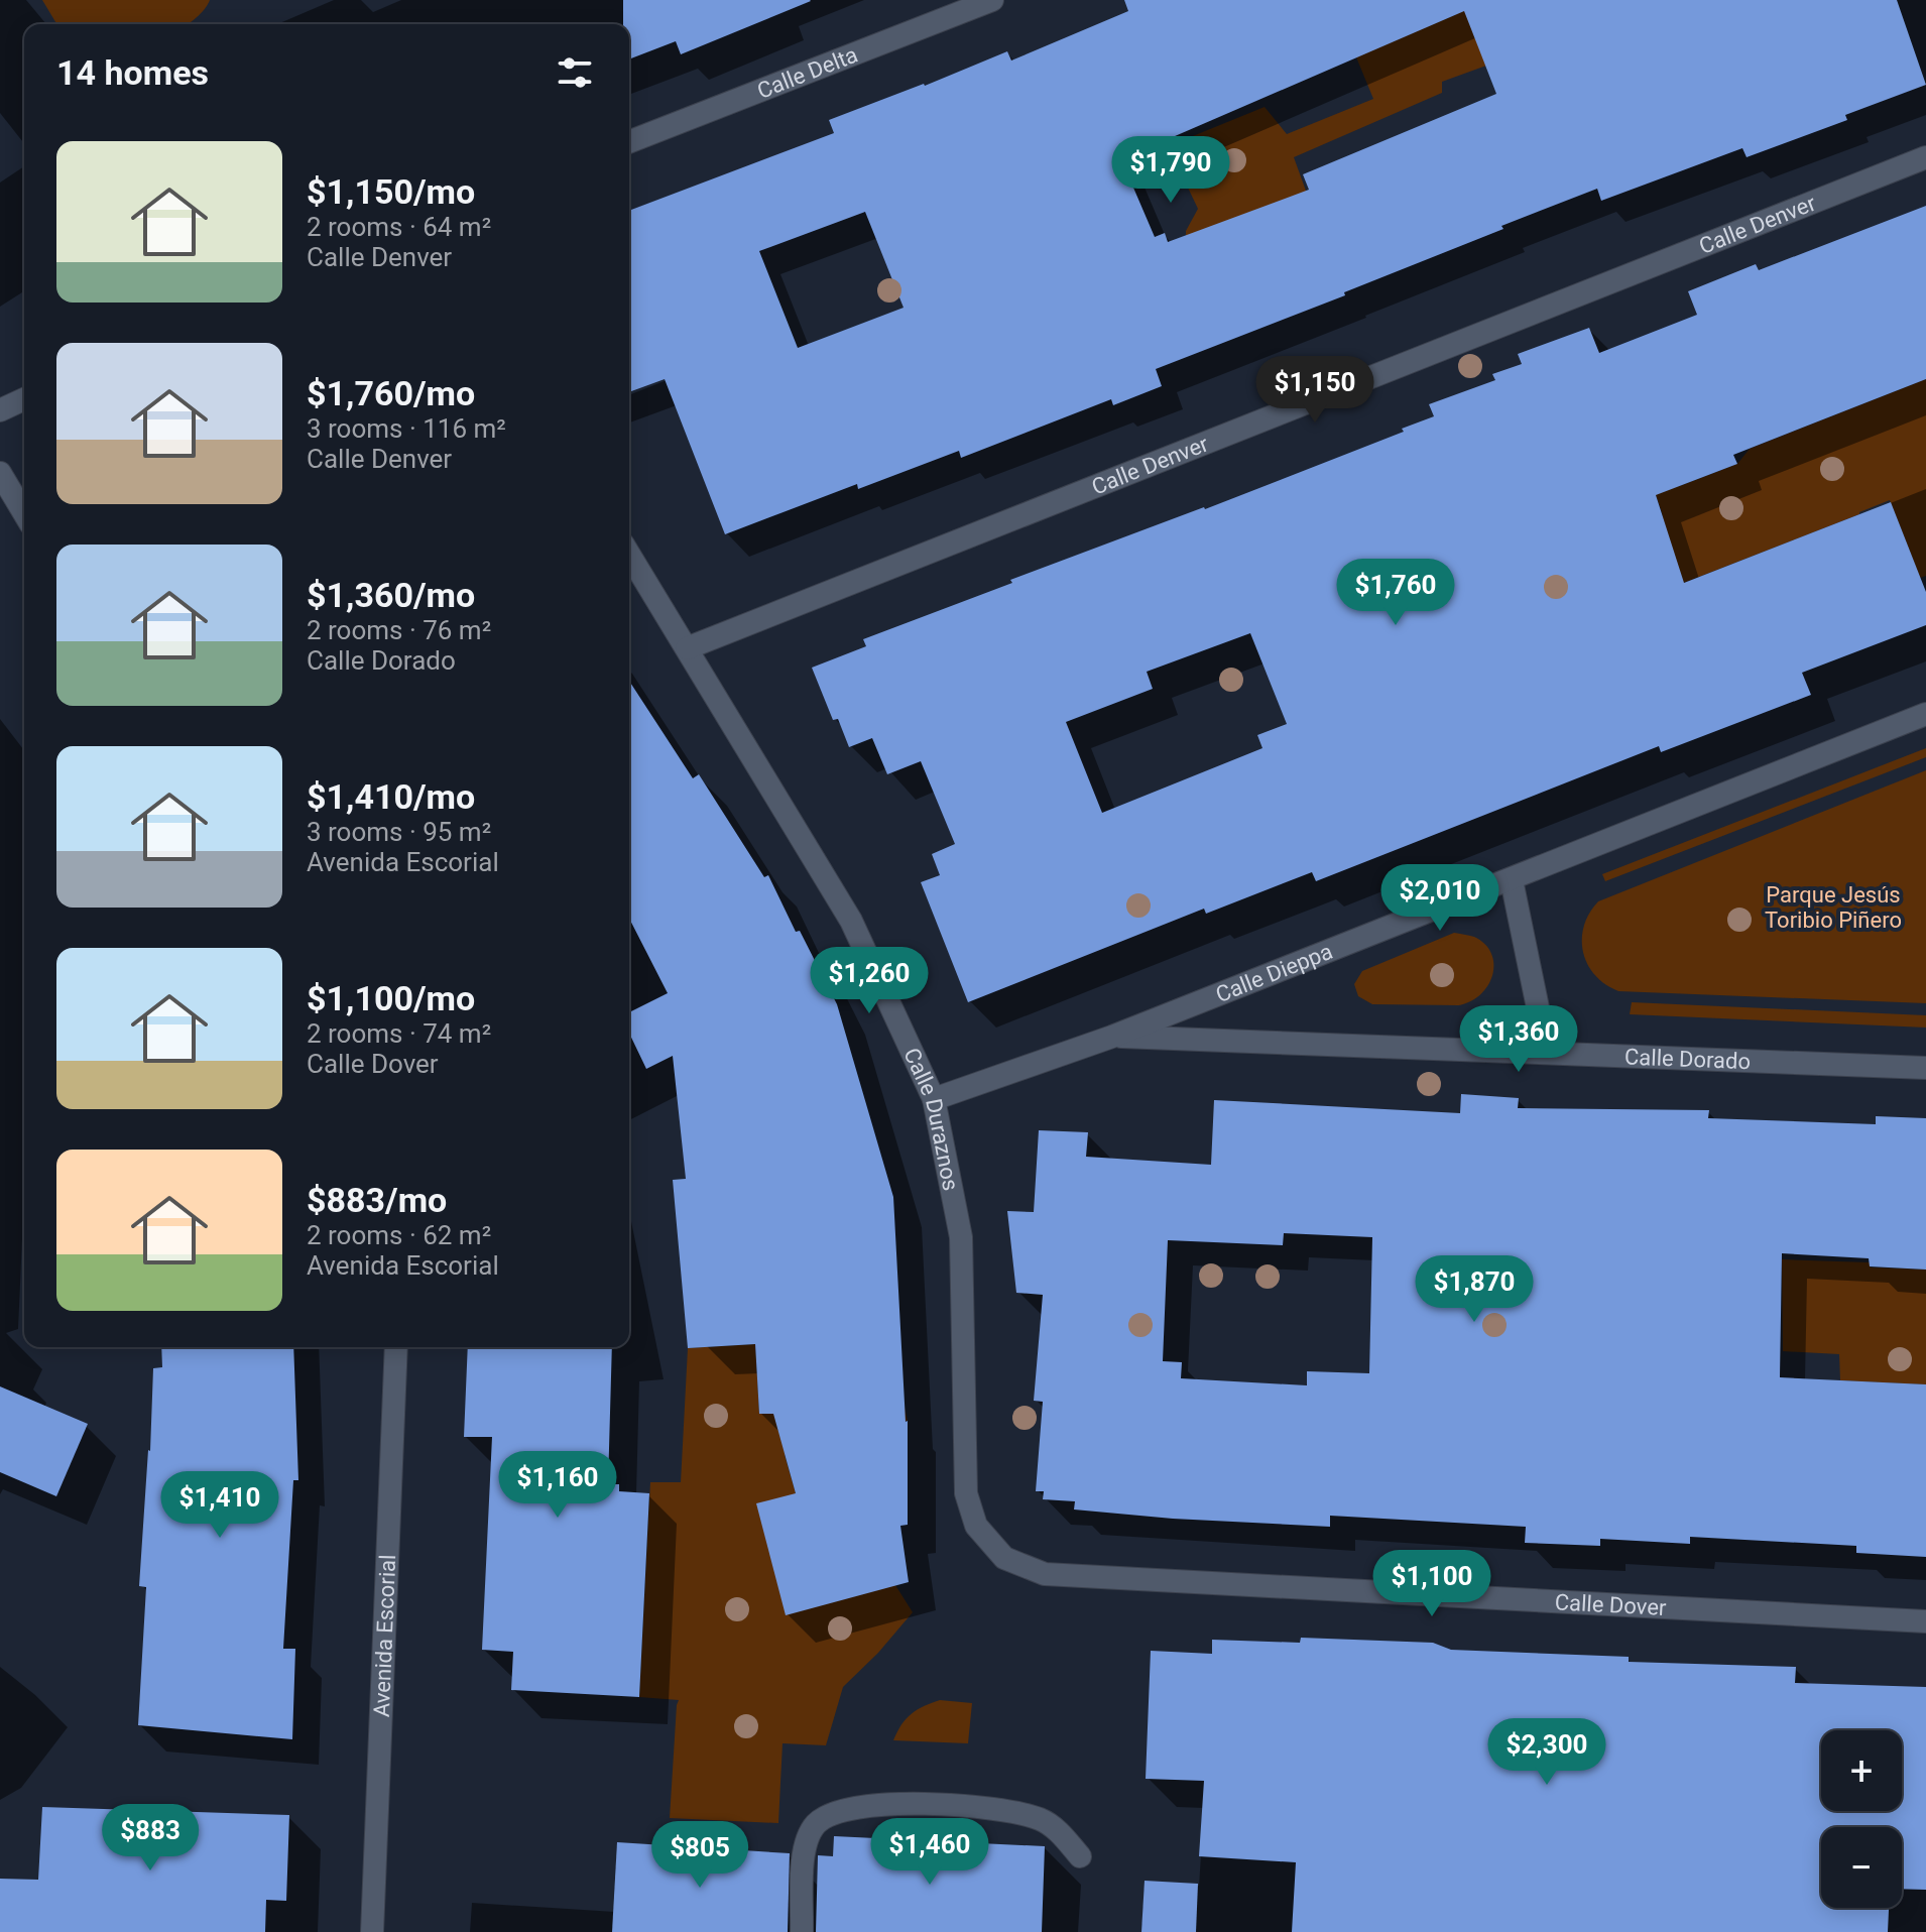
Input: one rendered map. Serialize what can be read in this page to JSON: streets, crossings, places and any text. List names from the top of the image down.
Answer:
{
  "streets": {
    "street": [
      "Calle Delta",
      "Calle Denver",
      "Calle Dieppa",
      "Calle Dorado",
      "Calle Duraznos",
      "Calle Dover",
      "Avenida Escorial"
    ]
  },
  "crossings": [
    ["Calle Denver", "Calle Duraznos"],
    ["Calle Dieppa", "Calle Dorado"],
    ["Calle Dieppa", "Calle Duraznos"],
    ["Calle Duraznos", "Calle Dover"]
  ],
  "parks": ["Parque Jesús Toribio Piñero"],
  "page": {
    "heading": "14 homes",
    "list": [
      {
        "name": "$1,150/mo",
        "note": "2 rooms · 64 m² · Calle Denver"
      },
      {
        "name": "$1,760/mo",
        "note": "3 rooms · 116 m² · Calle Denver"
      },
      {
        "name": "$1,360/mo",
        "note": "2 rooms · 76 m² · Calle Dorado"
      },
      {
        "name": "$1,410/mo",
        "note": "3 rooms · 95 m² · Avenida Escorial"
      },
      {
        "name": "$1,100/mo",
        "note": "2 rooms · 74 m² · Calle Dover"
      },
      {
        "name": "$883/mo",
        "note": "2 rooms · 62 m² · Avenida Escorial"
      }
    ],
    "price": [
      "$1,790",
      "$1,150",
      "$1,760",
      "$2,010",
      "$1,260",
      "$1,360",
      "$1,870",
      "$1,160",
      "$1,410",
      "$1,100",
      "$2,300",
      "$883",
      "$1,460",
      "$805"
    ],
    "map_buttons": ["+", "−"]
  }
}
